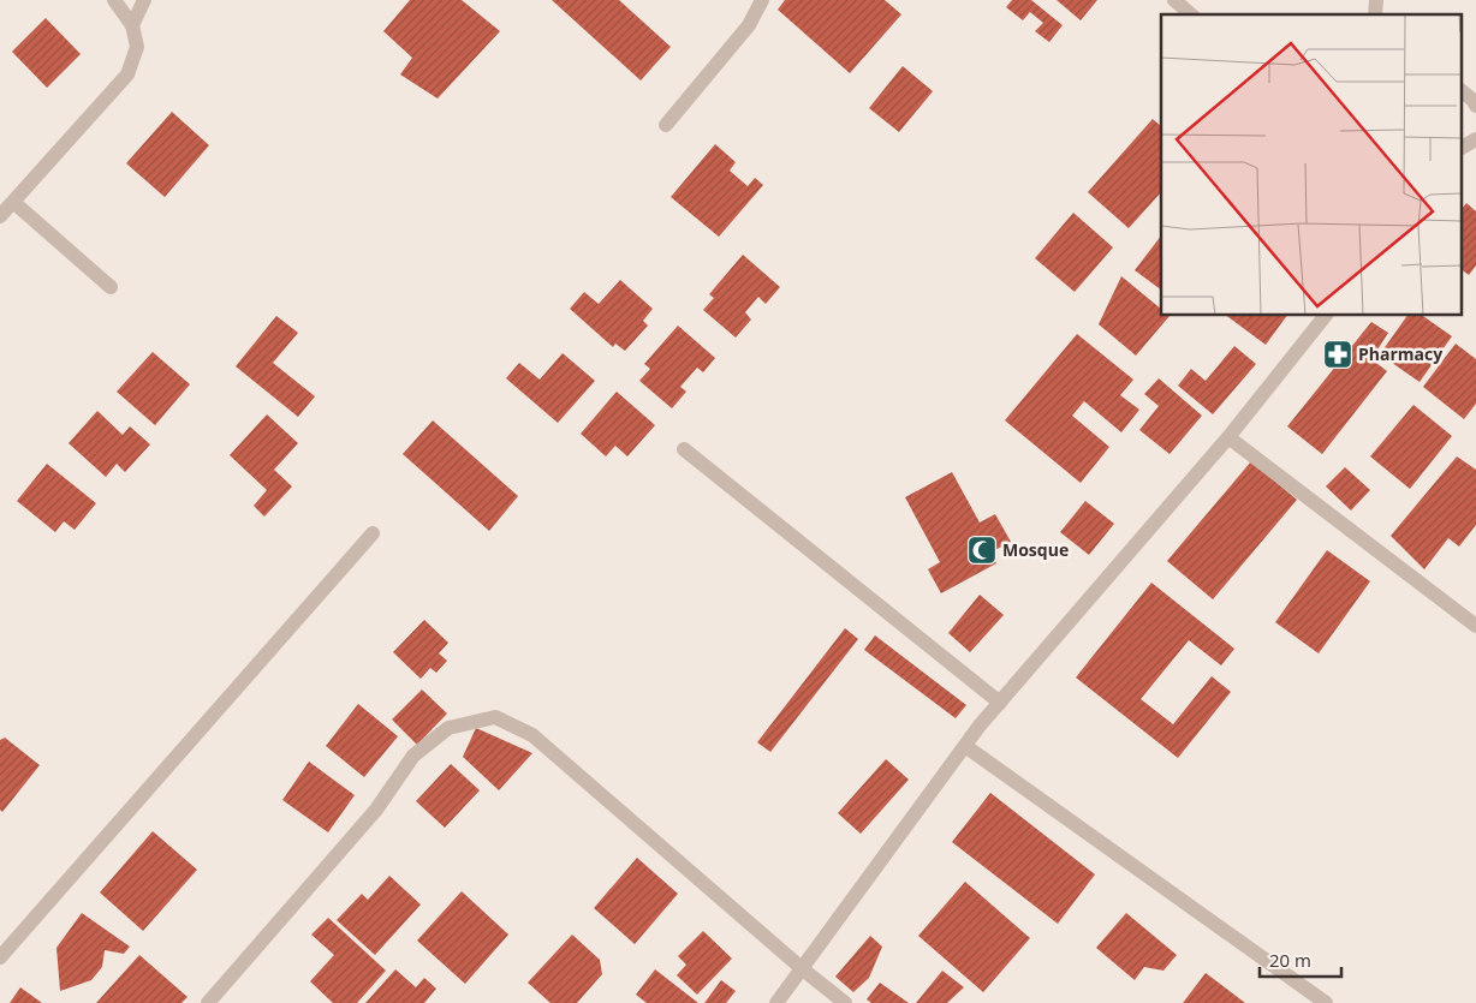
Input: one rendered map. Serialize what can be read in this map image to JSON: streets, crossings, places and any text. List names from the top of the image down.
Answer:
{
  "places": {
    "pharmacy": ["Pharmacy"],
    "mosque": ["Mosque"]
  },
  "scale_bar": "20 m"
}
